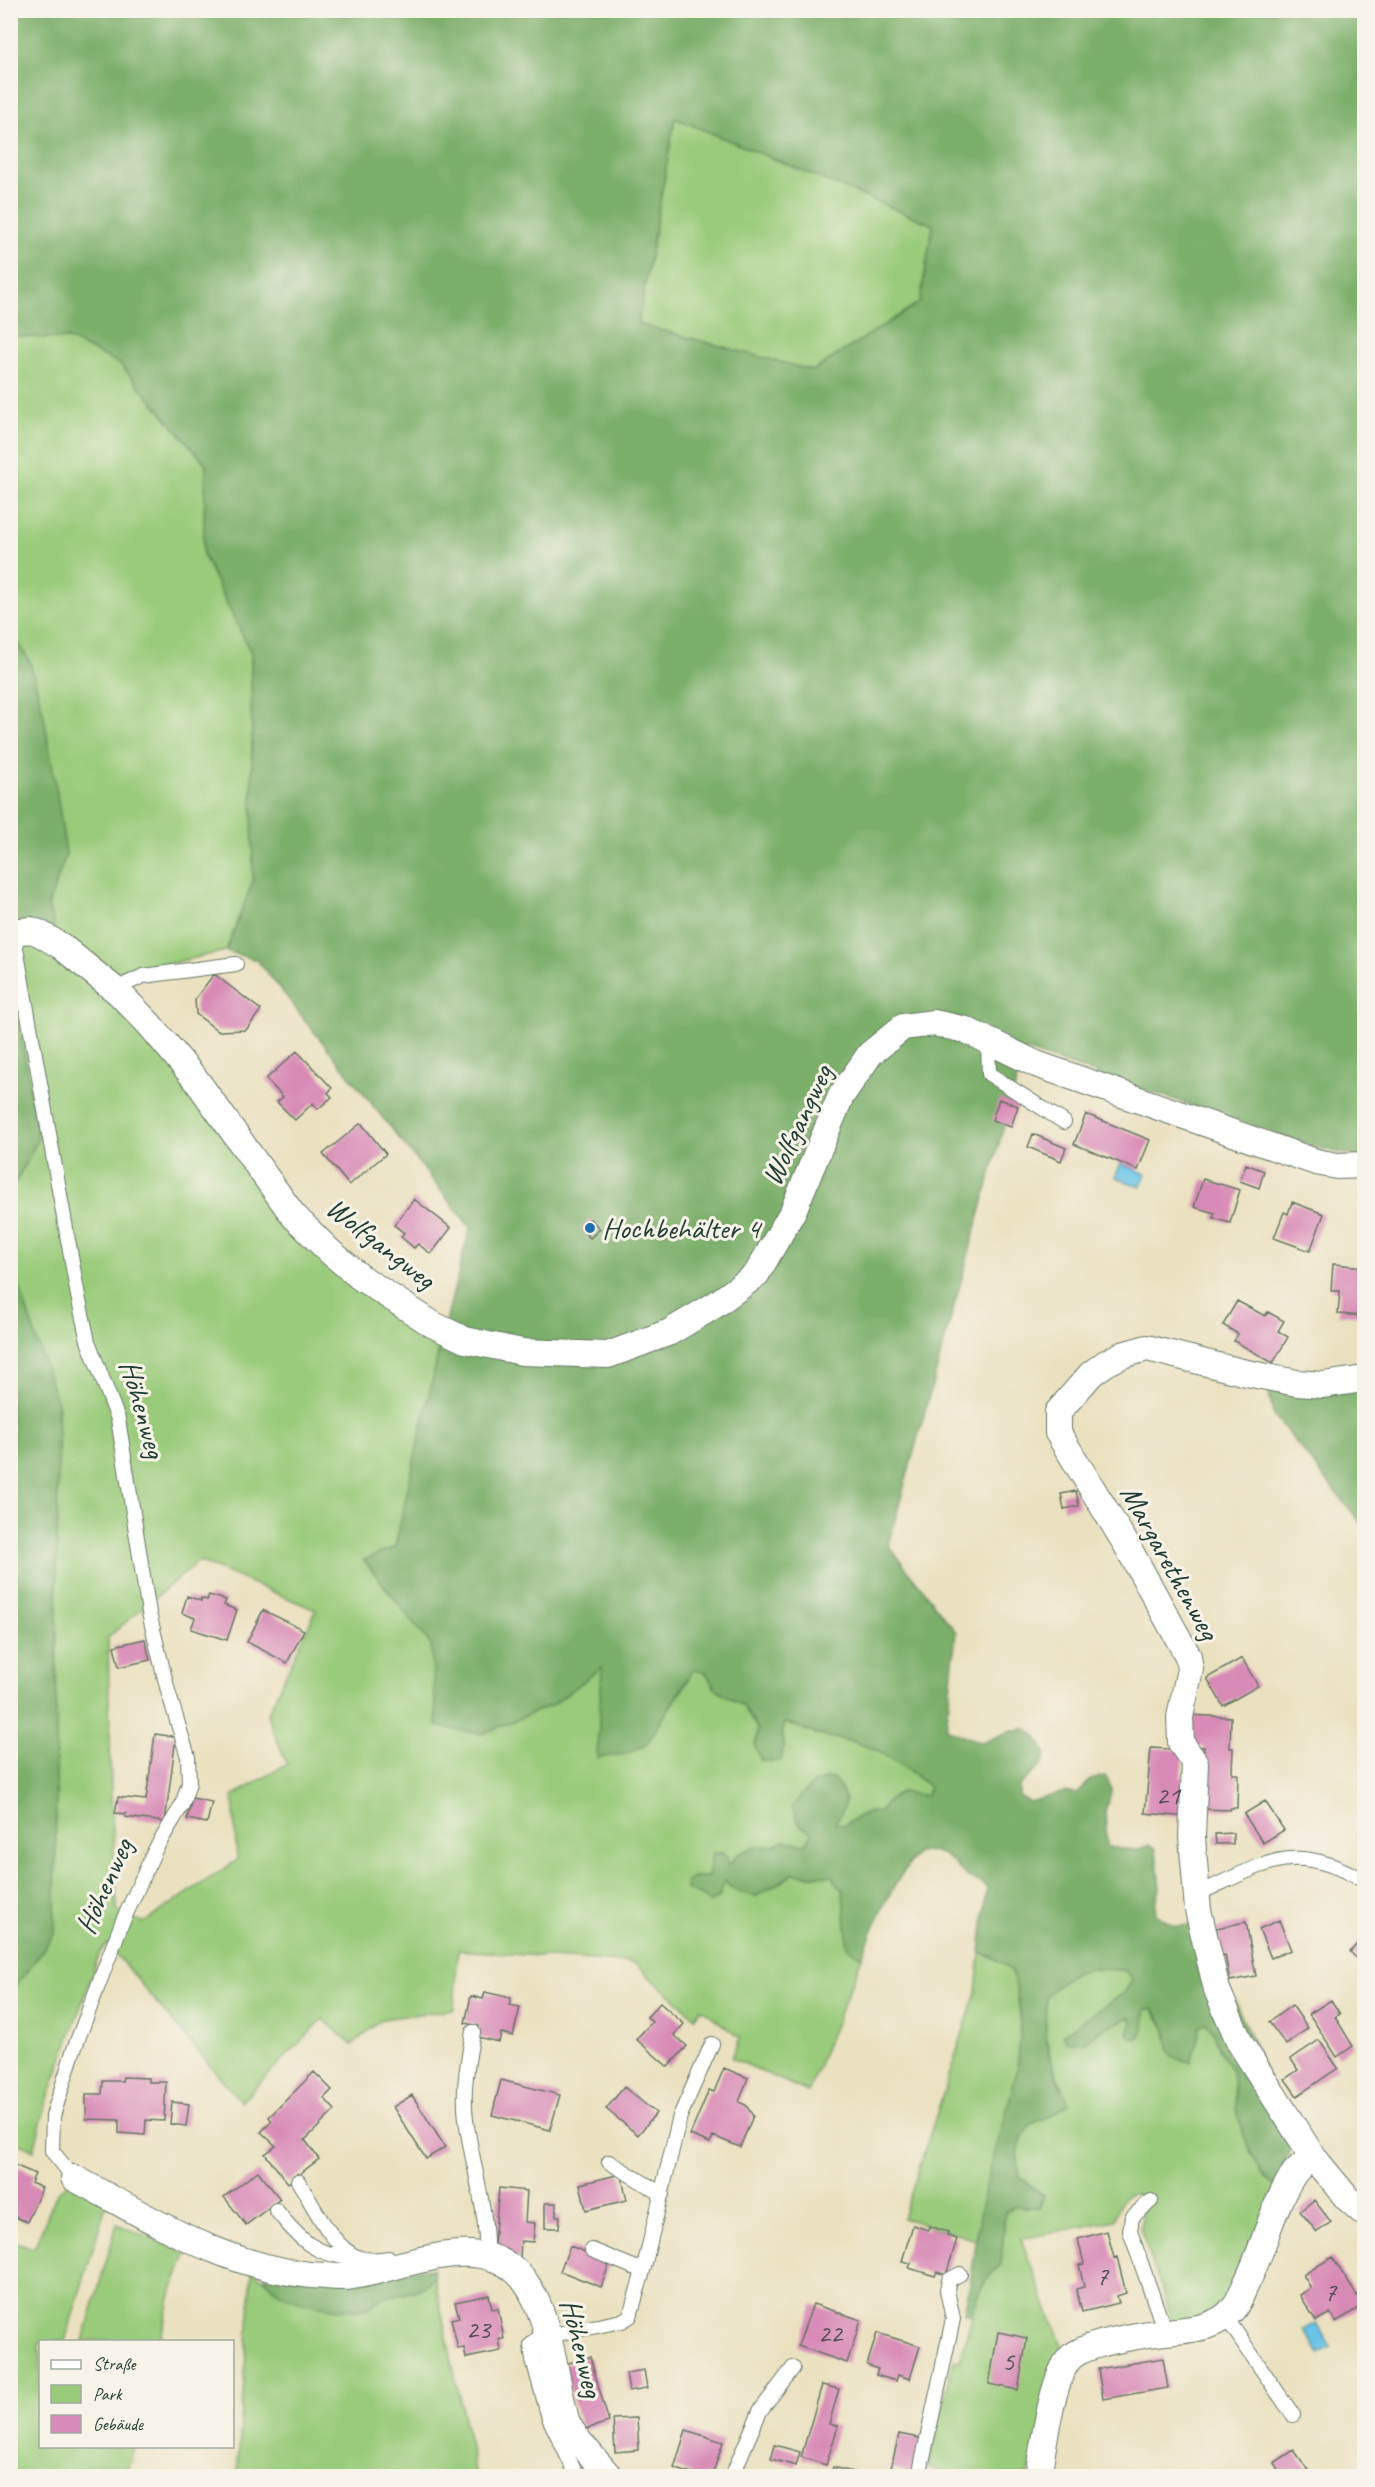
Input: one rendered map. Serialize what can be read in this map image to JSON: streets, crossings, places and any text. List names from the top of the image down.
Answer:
{
  "streets": {
    "street": ["Wolfgangweg", "Höhenweg", "Margarethenweg"]
  },
  "crossings": [
    ["Wolfgangweg", "Höhenweg"]
  ],
  "places": ["Hochbehälter 4"],
  "house_numbers": [
    "21",
    "7",
    "7",
    "23",
    "22",
    "5"
  ],
  "legend": ["Straße", "Park", "Gebäude"]
}
